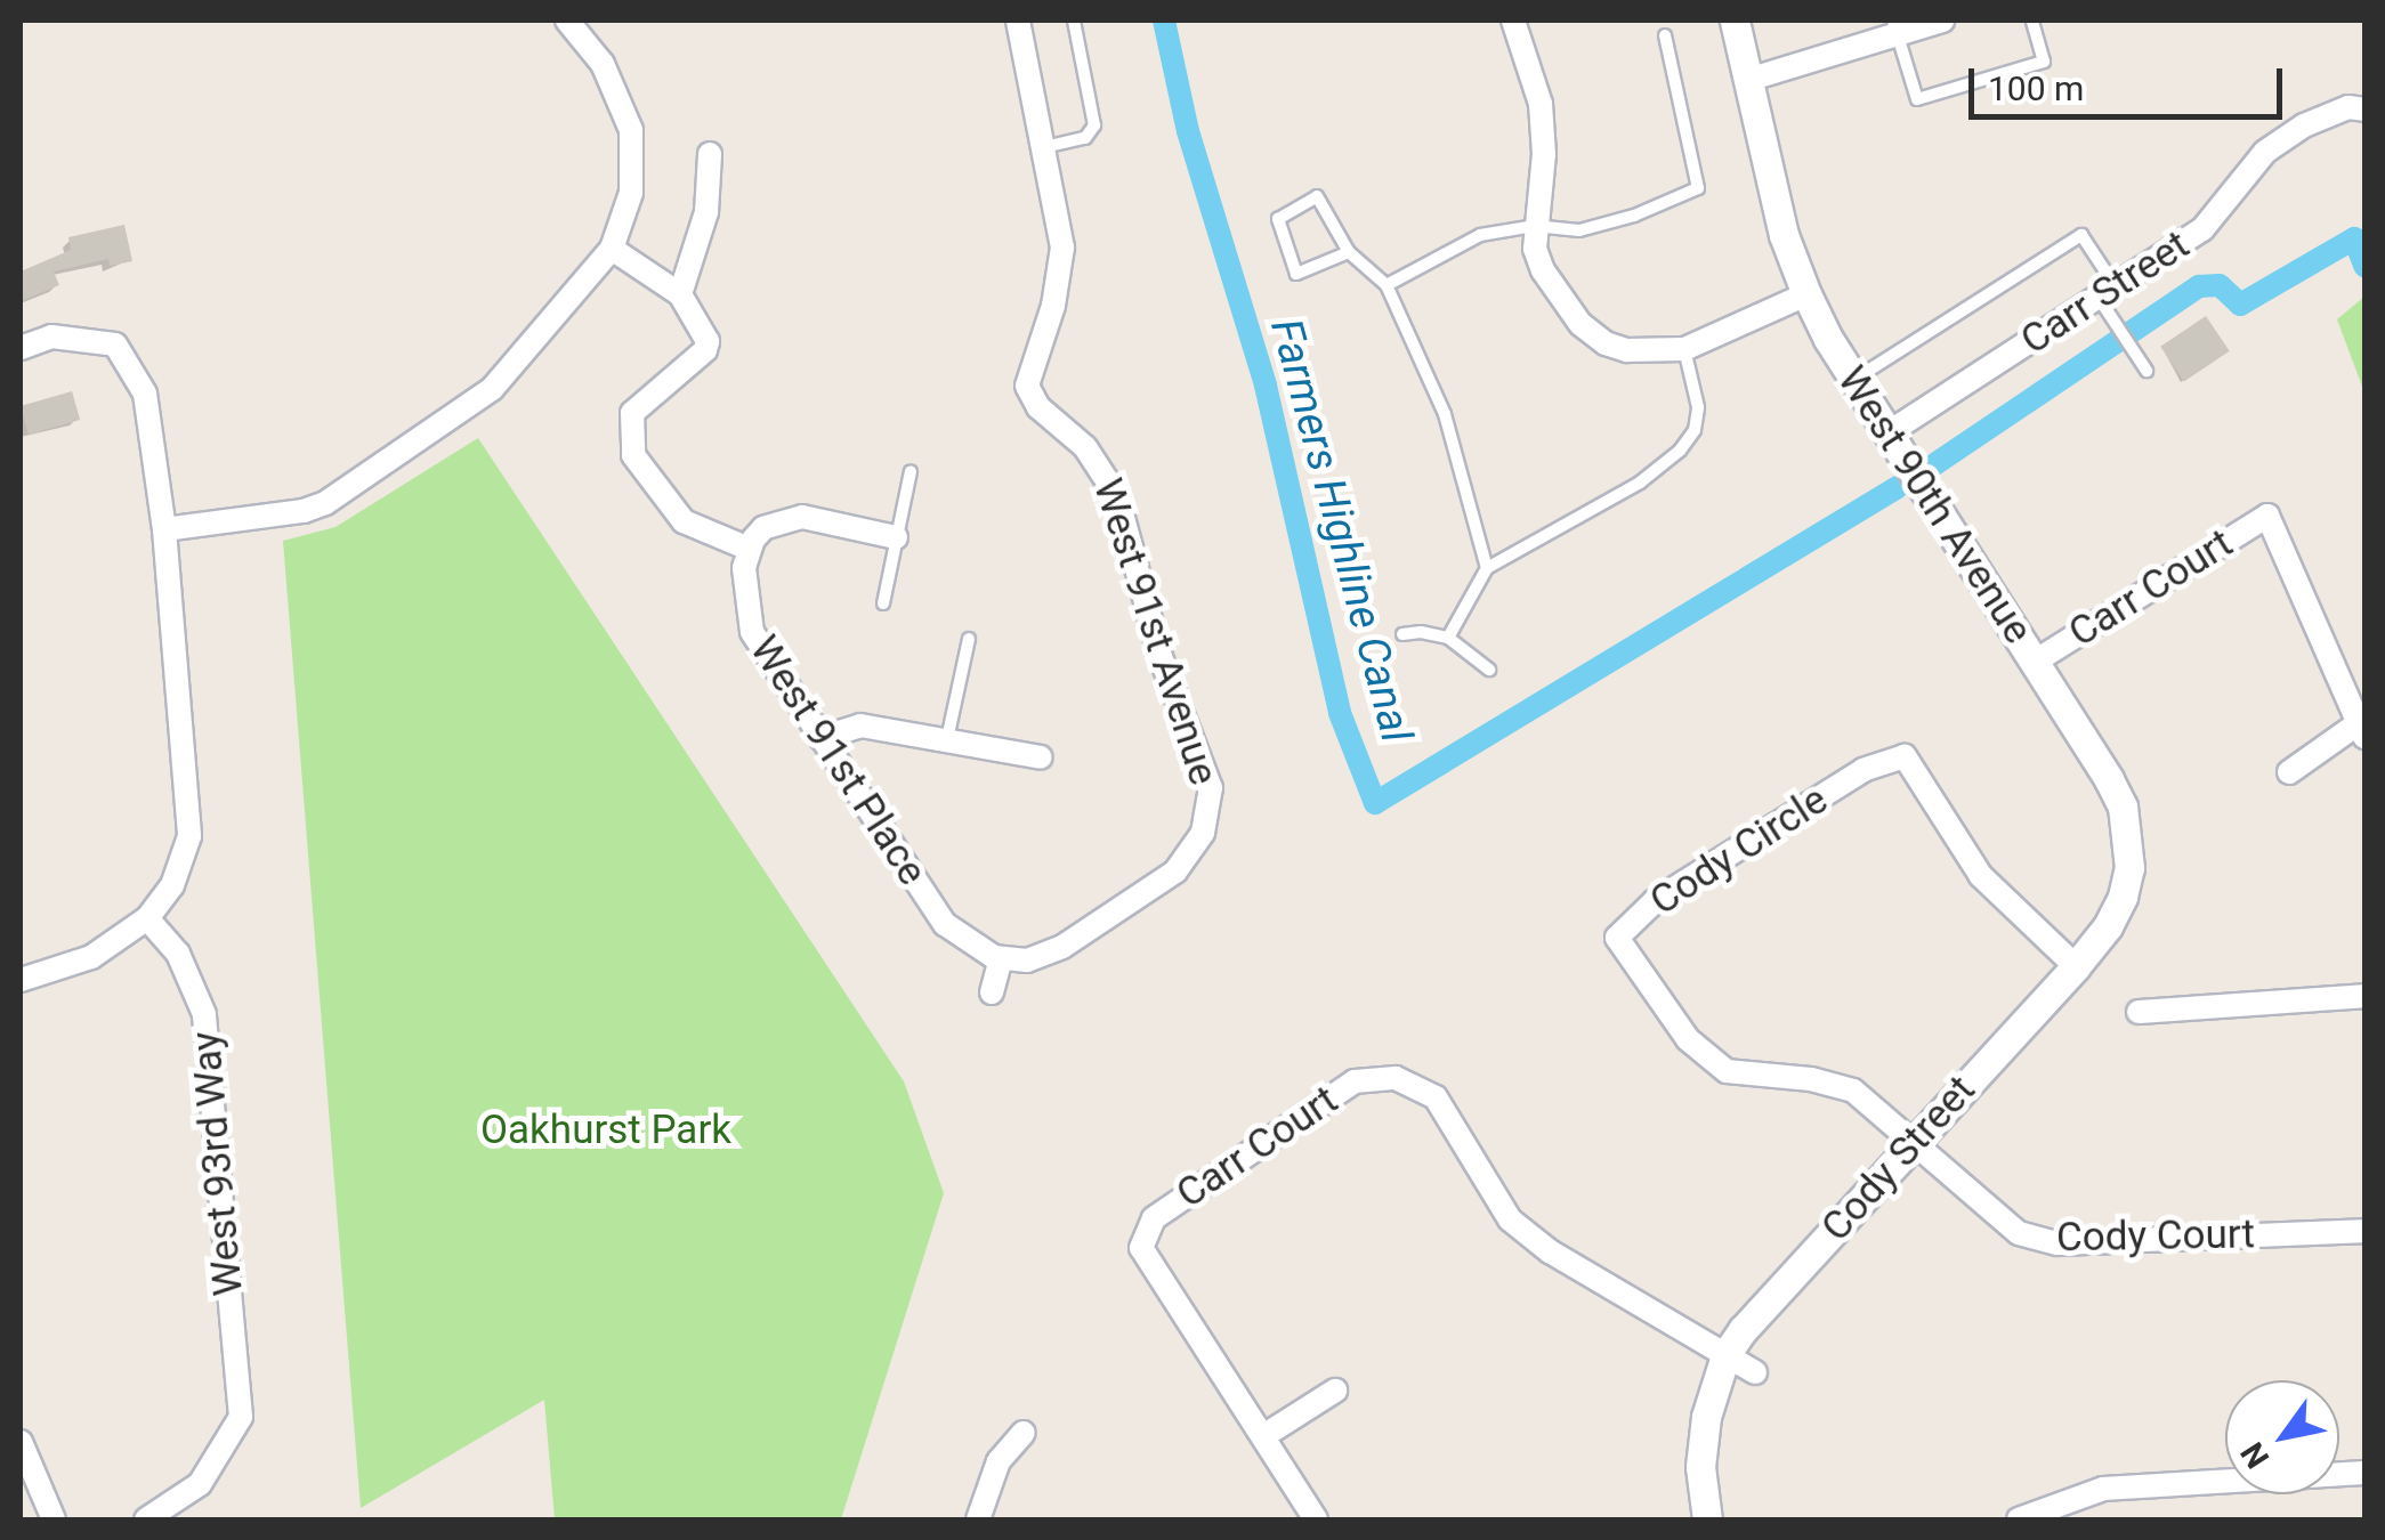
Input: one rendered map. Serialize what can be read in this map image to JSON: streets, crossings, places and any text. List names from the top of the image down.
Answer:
{
  "streets": {
    "street": [
      "Carr Street",
      "West 90th Avenue",
      "Carr Court",
      "West 91st Avenue",
      "West 91st Place",
      "Cody Circle",
      "Cody Street",
      "West 93rd Way",
      "Cody Court"
    ]
  },
  "crossings": [
    ["Carr Street", "West 90th Avenue"],
    ["West 90th Avenue", "Carr Court"],
    ["West 90th Avenue", "Cody Circle"],
    ["West 90th Avenue", "Cody Street"],
    ["Carr Court", "Cody Street"],
    ["West 91st Avenue", "West 91st Place"],
    ["Cody Circle", "Cody Street"],
    ["Cody Circle", "Cody Court"],
    ["Cody Street", "Cody Court"]
  ],
  "water": ["Farmers Highline Canal"],
  "parks": ["Oakhurst Park"],
  "scale_bar": "100 m",
  "north": "bottom left"
}
